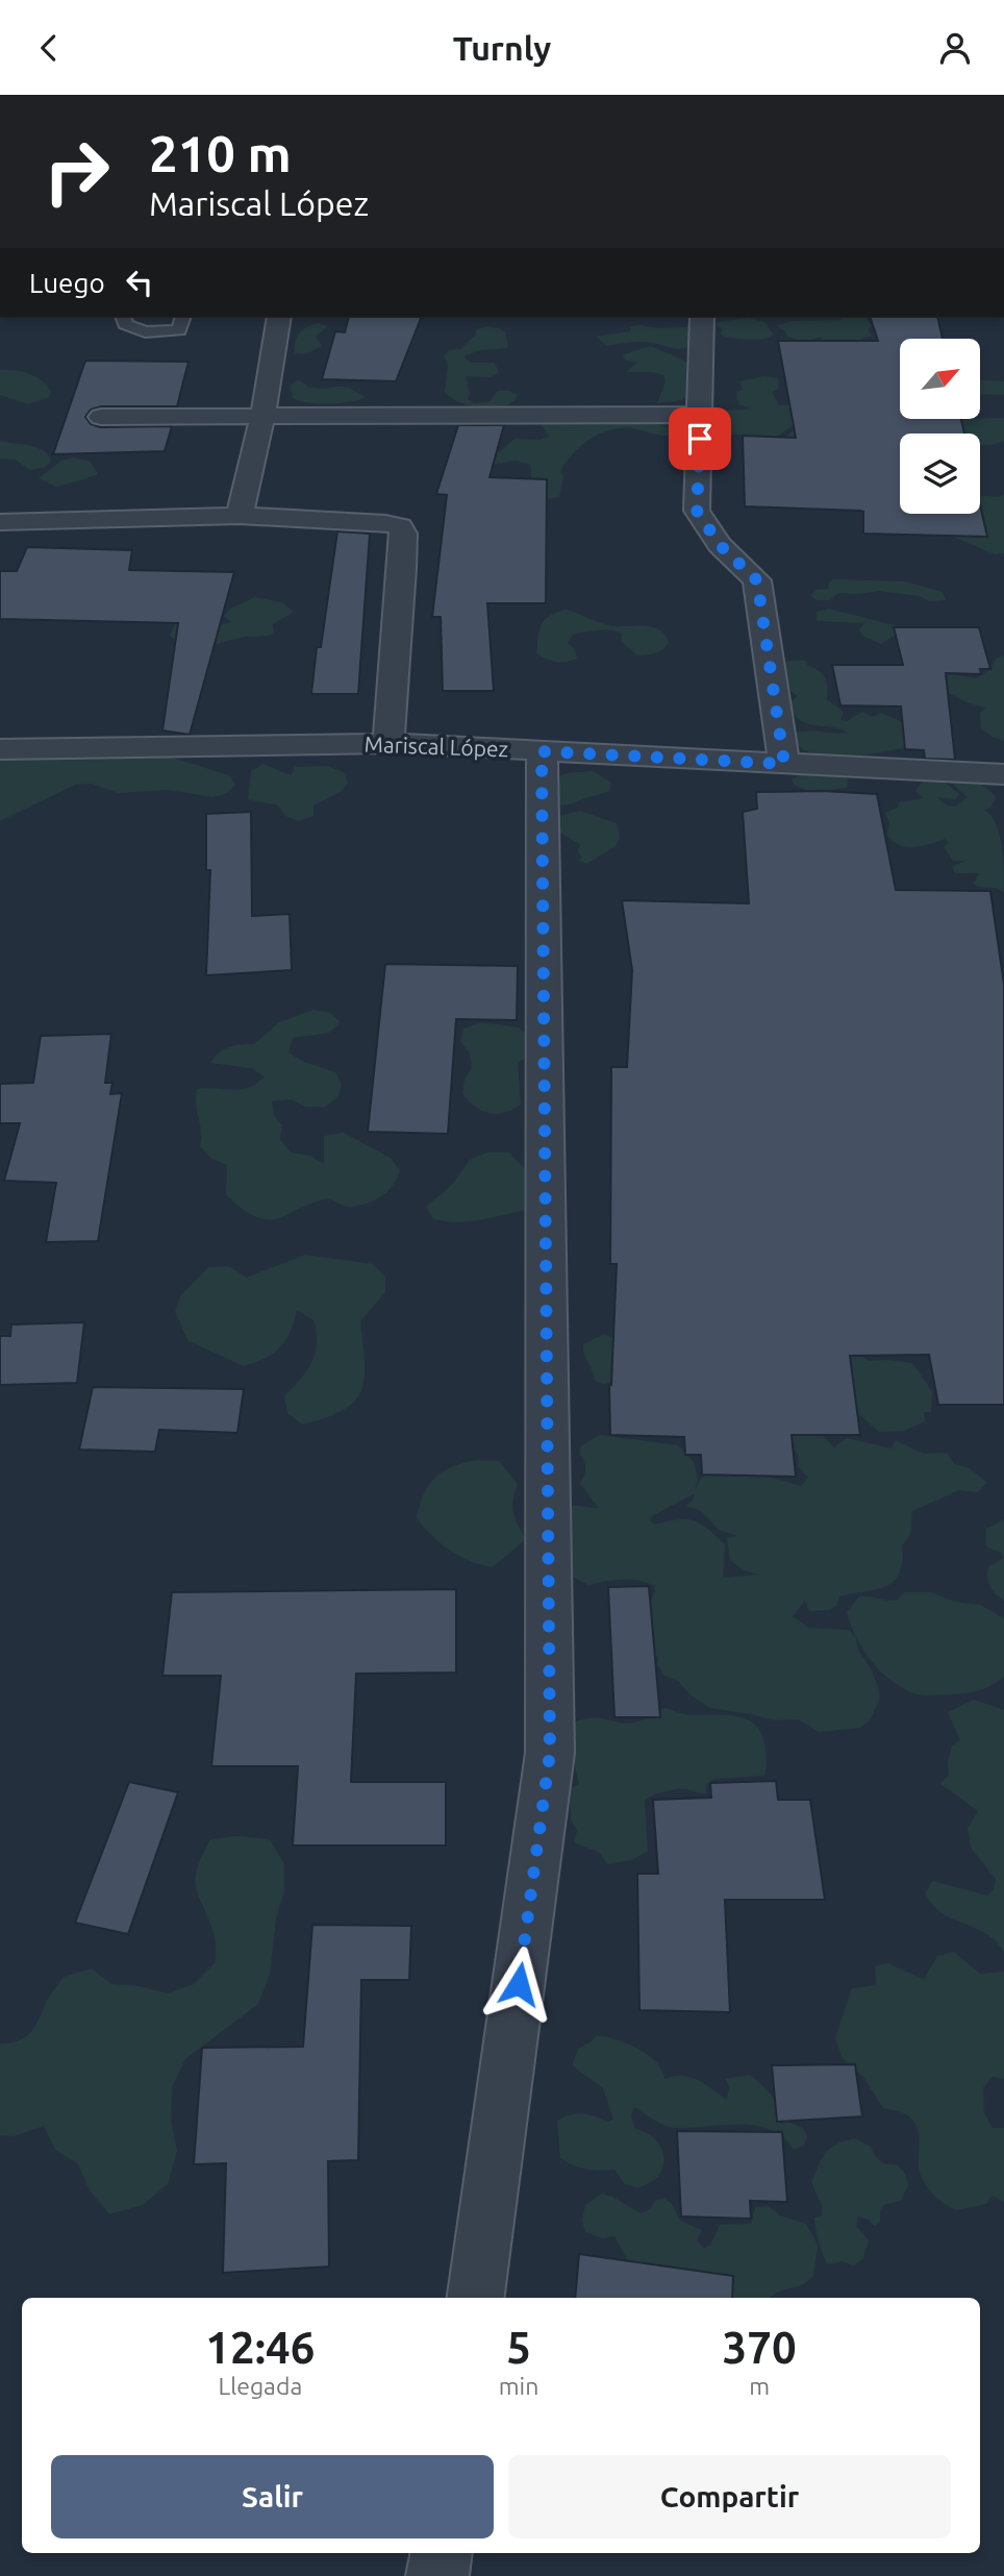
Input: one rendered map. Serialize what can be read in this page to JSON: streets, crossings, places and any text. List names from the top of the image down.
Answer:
{
  "streets": {
    "street": ["Mariscal López"]
  },
  "north": "top right",
  "page": {
    "header": "Turnly",
    "turn": ["210 m", "Mariscal López"],
    "then": "Luego",
    "eta": [
      "12:46",
      "Llegada",
      "5",
      "min",
      "370",
      "m"
    ],
    "buttons": ["Salir", "Compartir"]
  }
}
